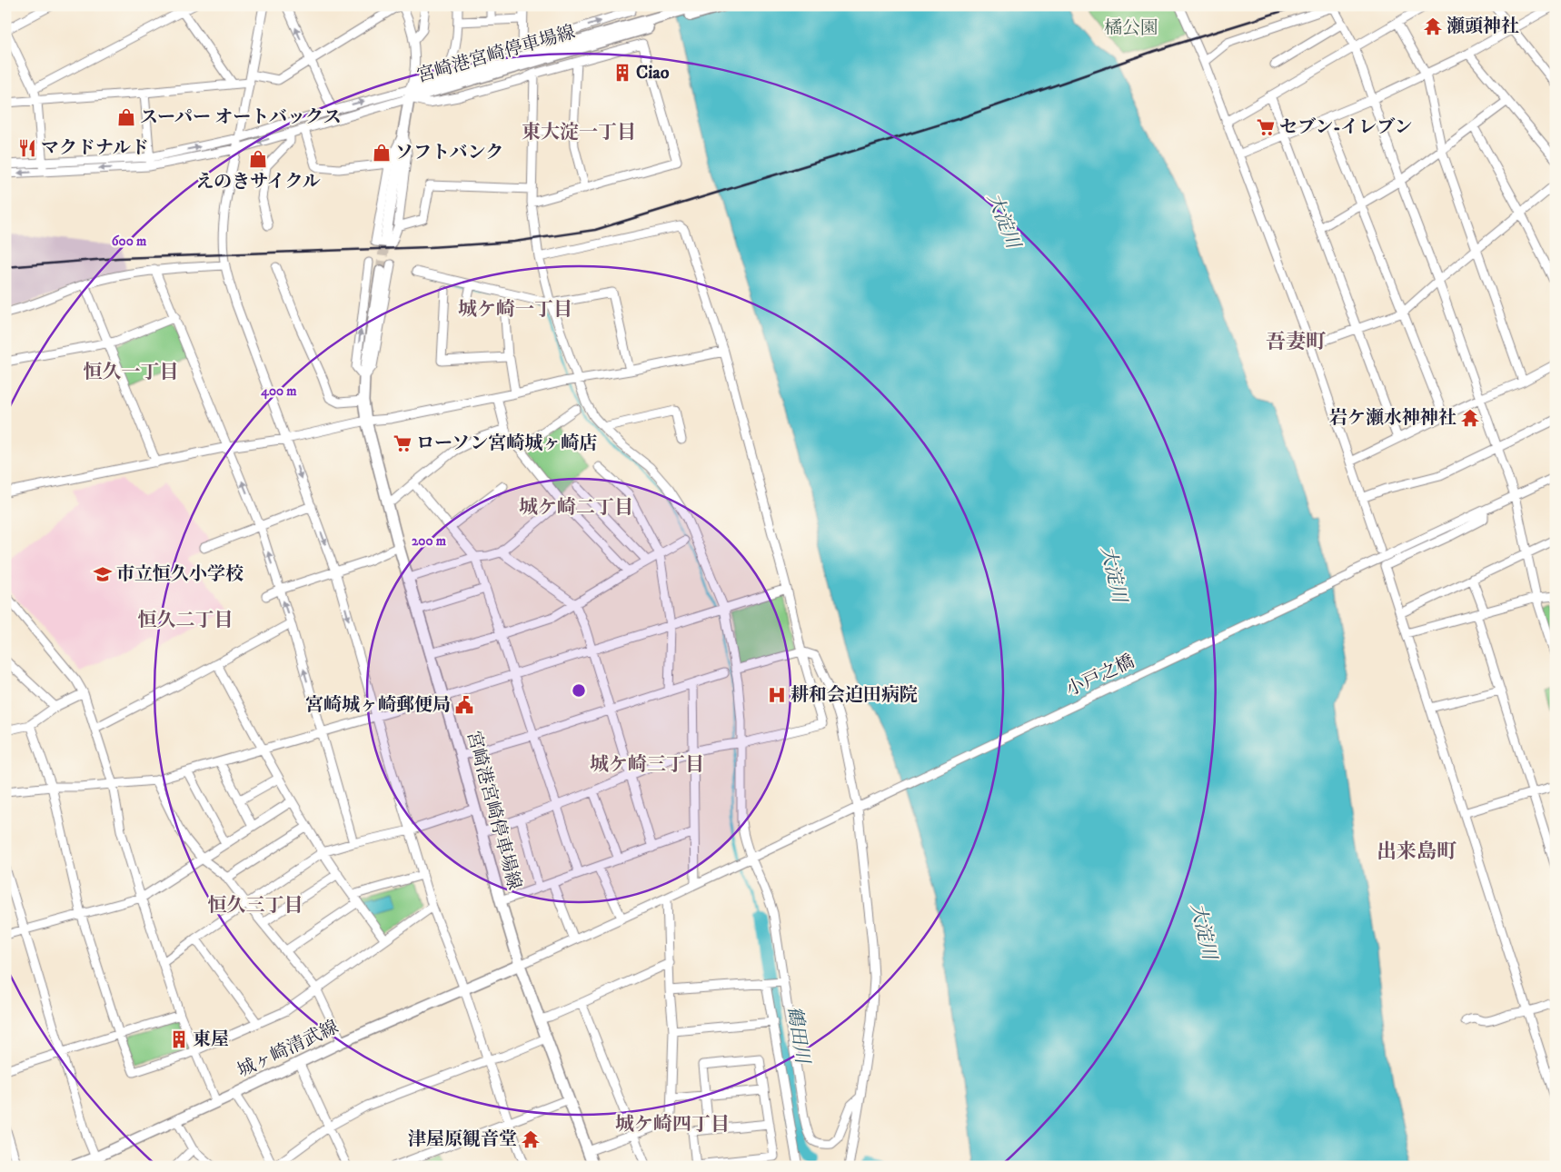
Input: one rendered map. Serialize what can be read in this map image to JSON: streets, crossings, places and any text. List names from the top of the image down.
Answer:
{
  "streets": {
    "main road": ["宮崎港宮崎停車場線", "城ヶ崎清武線"],
    "street": ["小戸之橋"]
  },
  "crossings": [
    ["宮崎港宮崎停車場線", "小戸之橋"],
    ["宮崎港宮崎停車場線", "城ヶ崎清武線"],
    ["小戸之橋", "城ヶ崎清武線"]
  ],
  "districts": [
    "東大淀一丁目",
    "城ケ崎一丁目",
    "吾妻町",
    "恒久一丁目",
    "城ケ崎二丁目",
    "恒久二丁目",
    "城ケ崎三丁目",
    "出来島町",
    "恒久三丁目",
    "城ケ崎四丁目"
  ],
  "water": ["大淀川", "鶴田川"],
  "parks": ["橘公園"],
  "places": {
    "temple": ["瀬頭神社", "岩ケ瀬水神神社", "津屋原観音堂"],
    "building": ["Ciao", "東屋"],
    "shop": ["スーパー オートバックス", "ソフトバンク", "えのきサイクル"],
    "supermarket": ["セブン-イレブン", "ローソン宮崎城ヶ崎店"],
    "restaurant": ["マクドナルド"],
    "school or university": ["市立恒久小学校"],
    "hospital": ["耕和会迫田病院"],
    "public building": ["宮崎城ヶ崎郵便局"]
  },
  "rings": ["600 m", "400 m", "200 m"]
}
